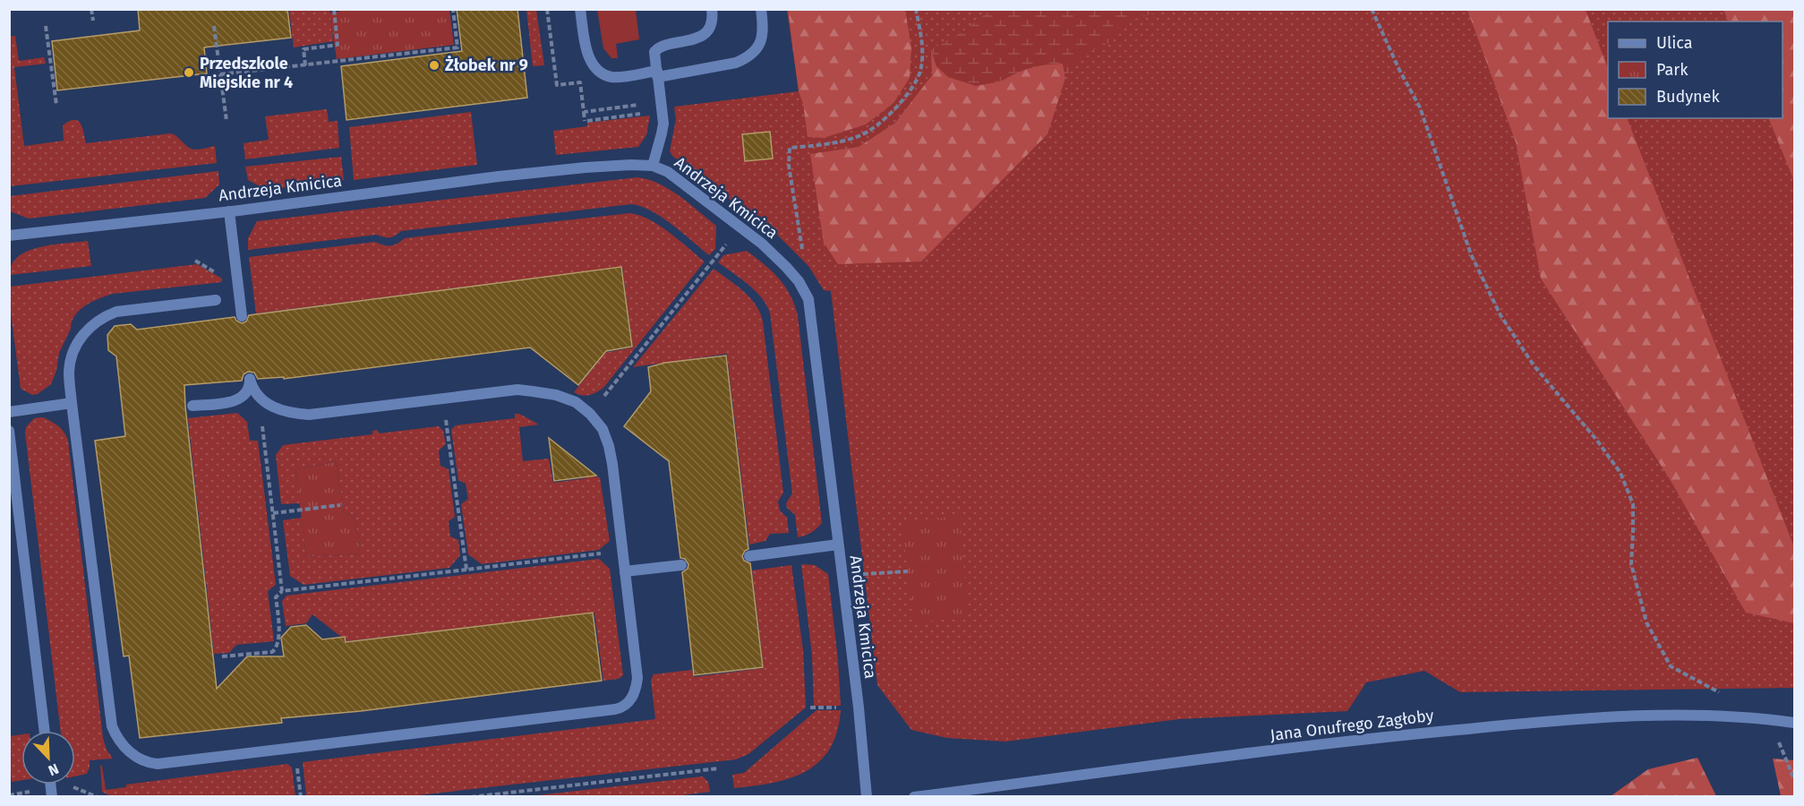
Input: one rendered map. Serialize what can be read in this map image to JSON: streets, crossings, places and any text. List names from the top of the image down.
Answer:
{
  "streets": {
    "street": ["Andrzeja Kmicica", "Jana Onufrego Zagłoby"]
  },
  "places": ["Żłobek nr 9", "Przedszkole Miejskie nr 4"],
  "legend": ["Ulica", "Park", "Budynek"],
  "north": "bottom right"
}
